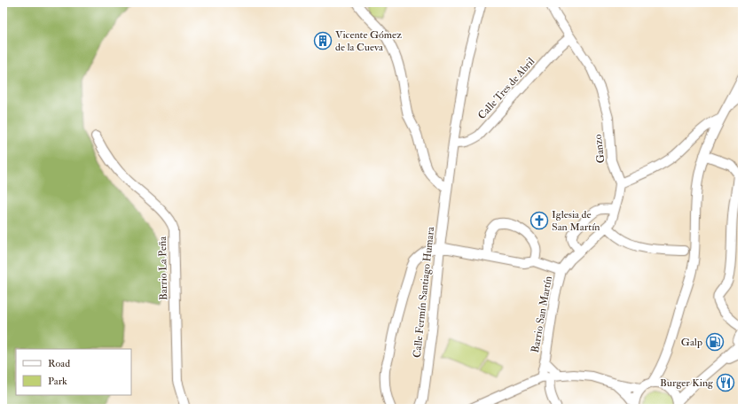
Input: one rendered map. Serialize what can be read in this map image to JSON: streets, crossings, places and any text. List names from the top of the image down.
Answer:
{
  "streets": {
    "street": [
      "Calle Tres de Abril",
      "Ganzo",
      "Barrio La Peña",
      "Calle Fermín Santiago Humara",
      "Barrio San Martín"
    ]
  },
  "crossings": [
    ["Calle Tres de Abril", "Ganzo"],
    ["Calle Tres de Abril", "Calle Fermín Santiago Humara"],
    ["Ganzo", "Barrio San Martín"],
    ["Calle Fermín Santiago Humara", "Barrio San Martín"]
  ],
  "places": {
    "building": ["Vicente Gómez de la Cueva"],
    "church": ["Iglesia de San Martín"],
    "fuel station": ["Galp"],
    "restaurant": ["Burger King"]
  },
  "legend": ["Road", "Park"]
}
